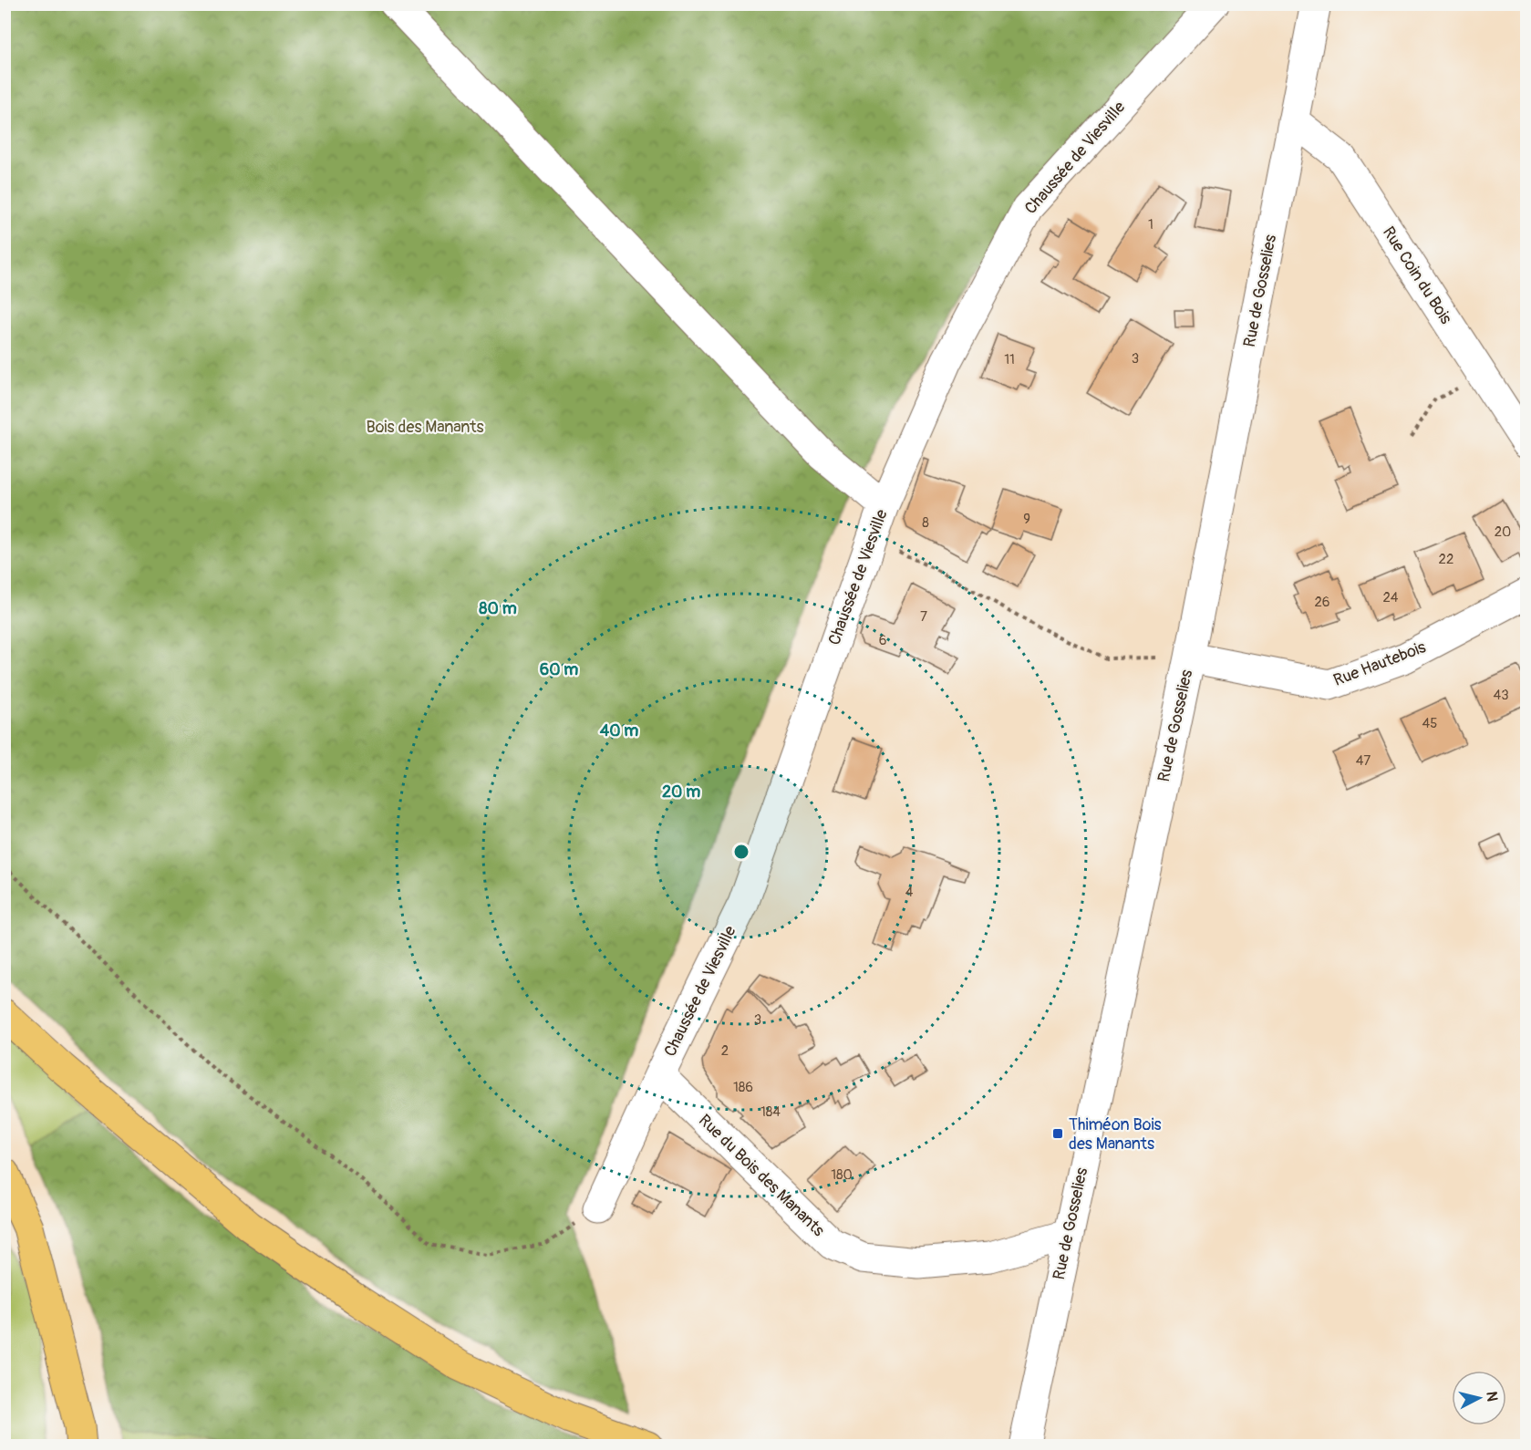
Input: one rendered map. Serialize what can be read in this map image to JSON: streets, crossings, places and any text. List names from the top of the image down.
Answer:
{
  "streets": {
    "street": [
      "Chaussée de Viesville",
      "Rue Coin du Bois",
      "Rue de Gosselies",
      "Rue Hautebois",
      "Rue du Bois des Manants"
    ]
  },
  "crossings": [
    ["Chaussée de Viesville", "Rue du Bois des Manants"],
    ["Rue Coin du Bois", "Rue de Gosselies"],
    ["Rue de Gosselies", "Rue Hautebois"],
    ["Rue de Gosselies", "Rue du Bois des Manants"]
  ],
  "parks": ["Bois des Manants"],
  "places": {
    "transit": ["Thiméon Bois des Manants"]
  },
  "house_numbers": [
    "1",
    "3",
    "11",
    "9",
    "8",
    "20",
    "22",
    "24",
    "26",
    "7",
    "6",
    "43",
    "45",
    "47",
    "4",
    "3",
    "2",
    "186",
    "184",
    "180"
  ],
  "north": "right",
  "rings": [
    "80 m",
    "60 m",
    "40 m",
    "20 m"
  ]
}
